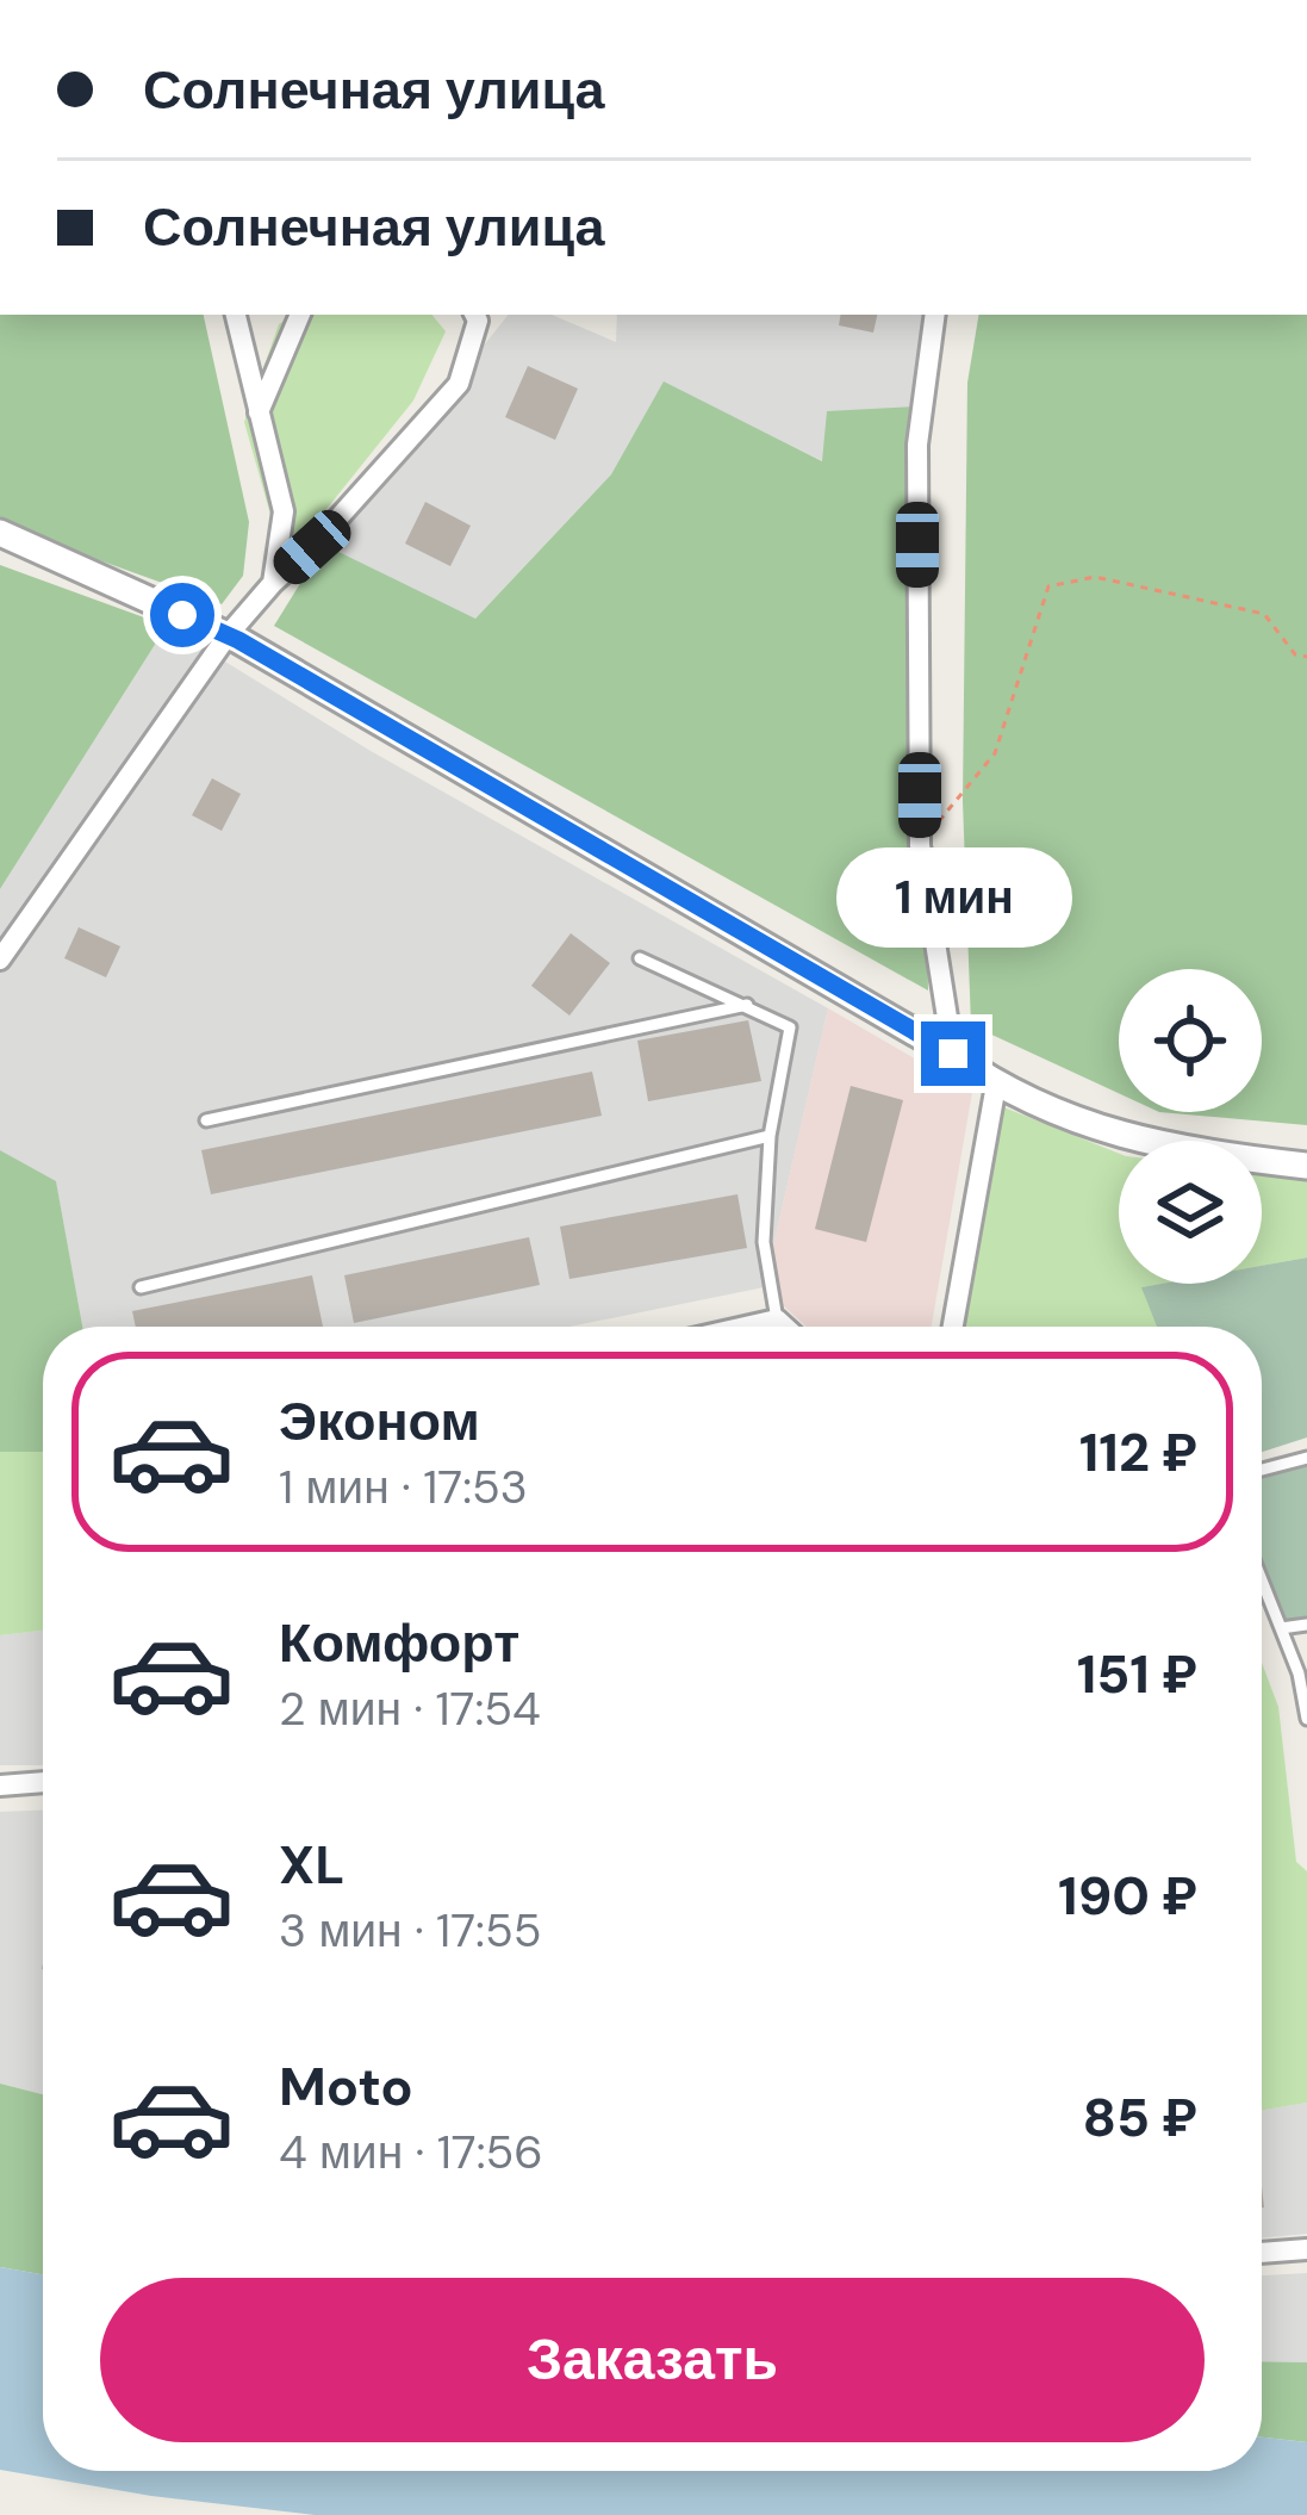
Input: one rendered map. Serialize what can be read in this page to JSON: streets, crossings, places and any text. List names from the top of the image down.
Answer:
{
  "page": {
    "banner": ["Солнечная улица", "Солнечная улица"],
    "bubble": "1 мин",
    "list": [
      {
        "name": "Эконом",
        "note": "1 мин · 17:53",
        "value": "112 ₽"
      },
      {
        "name": "Комфорт",
        "note": "2 мин · 17:54",
        "value": "151 ₽"
      },
      {
        "name": "XL",
        "note": "3 мин · 17:55",
        "value": "190 ₽"
      },
      {
        "name": "Moto",
        "note": "4 мин · 17:56",
        "value": "85 ₽"
      }
    ],
    "buttons": "Заказать"
  }
}
